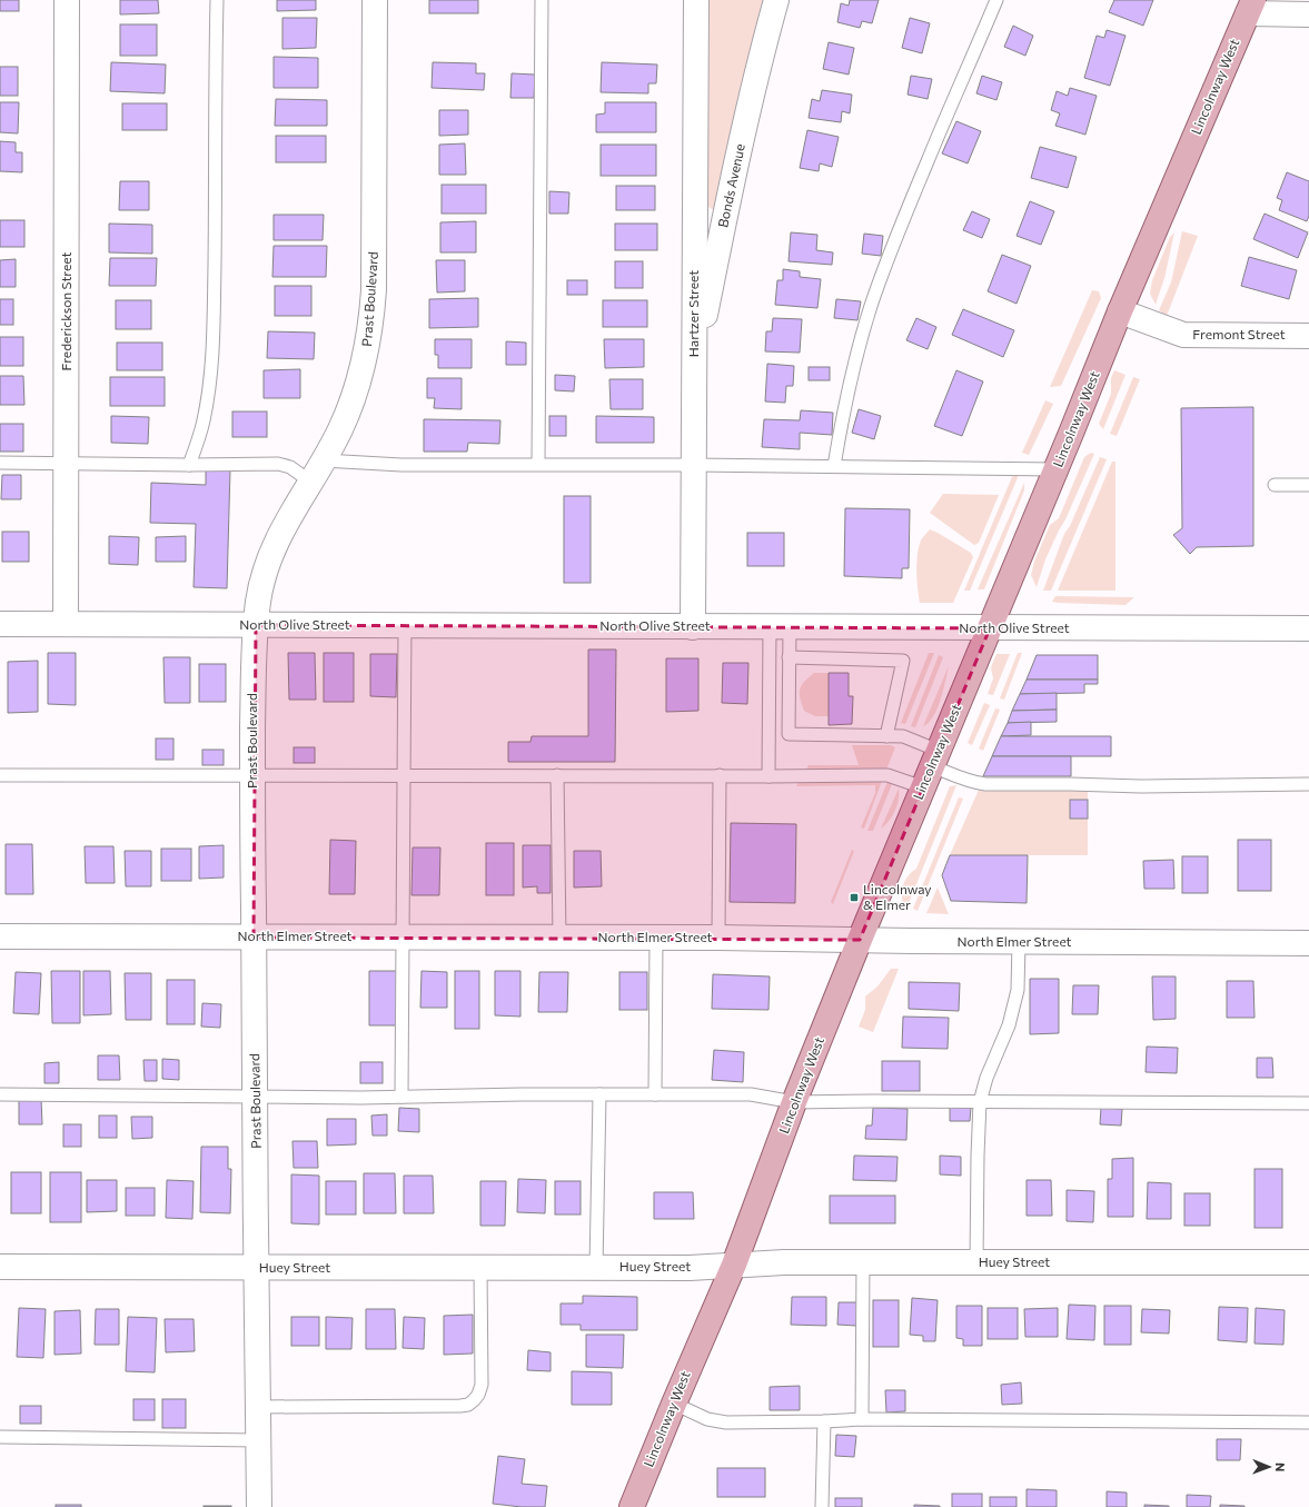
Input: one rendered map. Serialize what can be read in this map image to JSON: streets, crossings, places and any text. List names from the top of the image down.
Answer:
{
  "streets": {
    "main road": ["Lincolnway West"],
    "street": [
      "Bonds Avenue",
      "Prast Boulevard",
      "Frederickson Street",
      "Hartzer Street",
      "Fremont Street",
      "North Olive Street",
      "North Elmer Street",
      "Huey Street"
    ]
  },
  "crossings": [
    ["Lincolnway West", "Fremont Street"],
    ["Lincolnway West", "North Olive Street"],
    ["Lincolnway West", "North Elmer Street"],
    ["Lincolnway West", "Huey Street"],
    ["Bonds Avenue", "Hartzer Street"],
    ["Prast Boulevard", "North Olive Street"],
    ["Prast Boulevard", "North Elmer Street"],
    ["Prast Boulevard", "Huey Street"],
    ["Frederickson Street", "North Olive Street"],
    ["Hartzer Street", "North Olive Street"]
  ],
  "places": {
    "transit": ["Lincolnway & Elmer"]
  },
  "north": "right"
}
